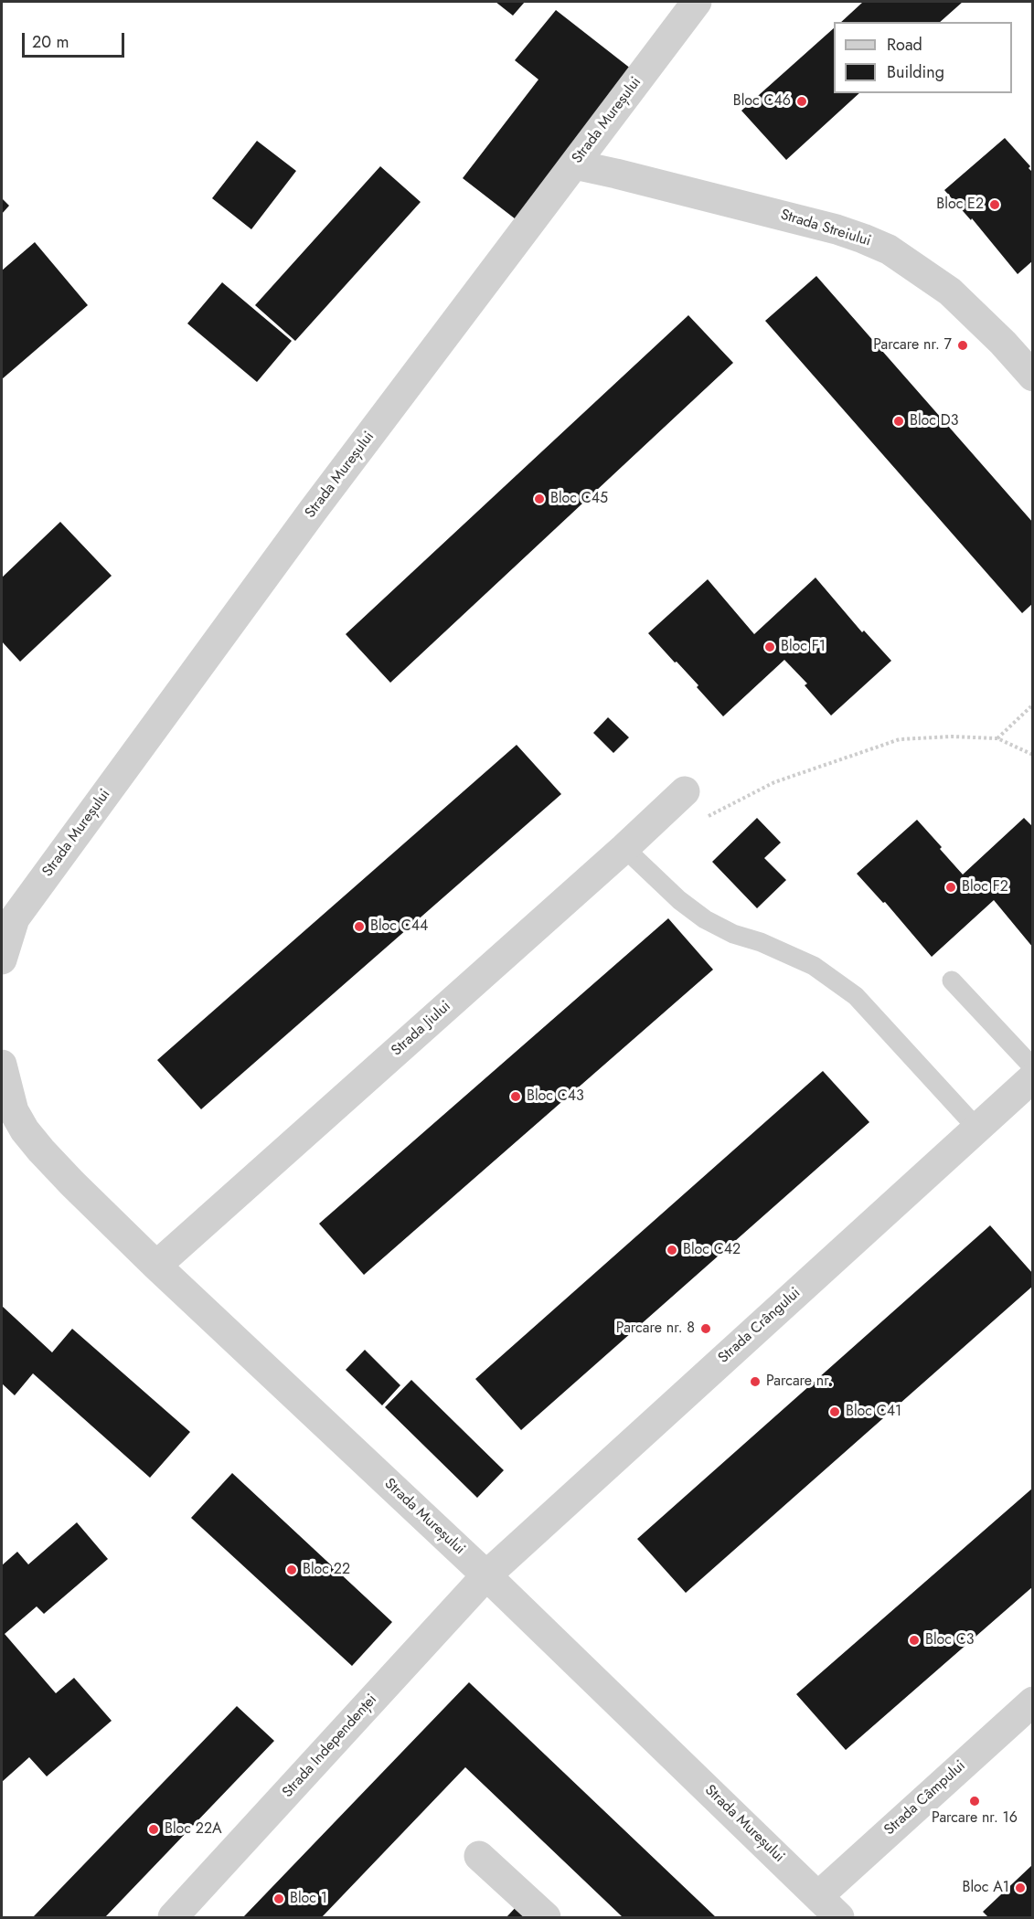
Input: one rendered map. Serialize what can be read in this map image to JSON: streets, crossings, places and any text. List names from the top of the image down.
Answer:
{
  "streets": {
    "street": [
      "Strada Mureșului",
      "Strada Streiului",
      "Strada Jiului",
      "Strada Crângului",
      "Strada Independenței",
      "Strada Câmpului"
    ]
  },
  "crossings": [
    ["Strada Mureșului", "Strada Streiului"],
    ["Strada Mureșului", "Strada Jiului"],
    ["Strada Mureșului", "Strada Crângului"],
    ["Strada Mureșului", "Strada Independenței"],
    ["Strada Mureșului", "Strada Câmpului"],
    ["Strada Crângului", "Strada Independenței"]
  ],
  "places": [
    "Bloc C46",
    "Bloc E2",
    "Parcare nr. 7",
    "Bloc D3",
    "Bloc C45",
    "Bloc F1",
    "Bloc F2",
    "Bloc C44",
    "Bloc C43",
    "Bloc C42",
    "Parcare nr. 8",
    "Parcare nr.",
    "Bloc C41",
    "Bloc 22",
    "Bloc C3",
    "Parcare nr. 16",
    "Bloc 22A",
    "Bloc A1",
    "Bloc 1"
  ],
  "legend": ["Road", "Building"],
  "scale_bar": "20 m"
}
